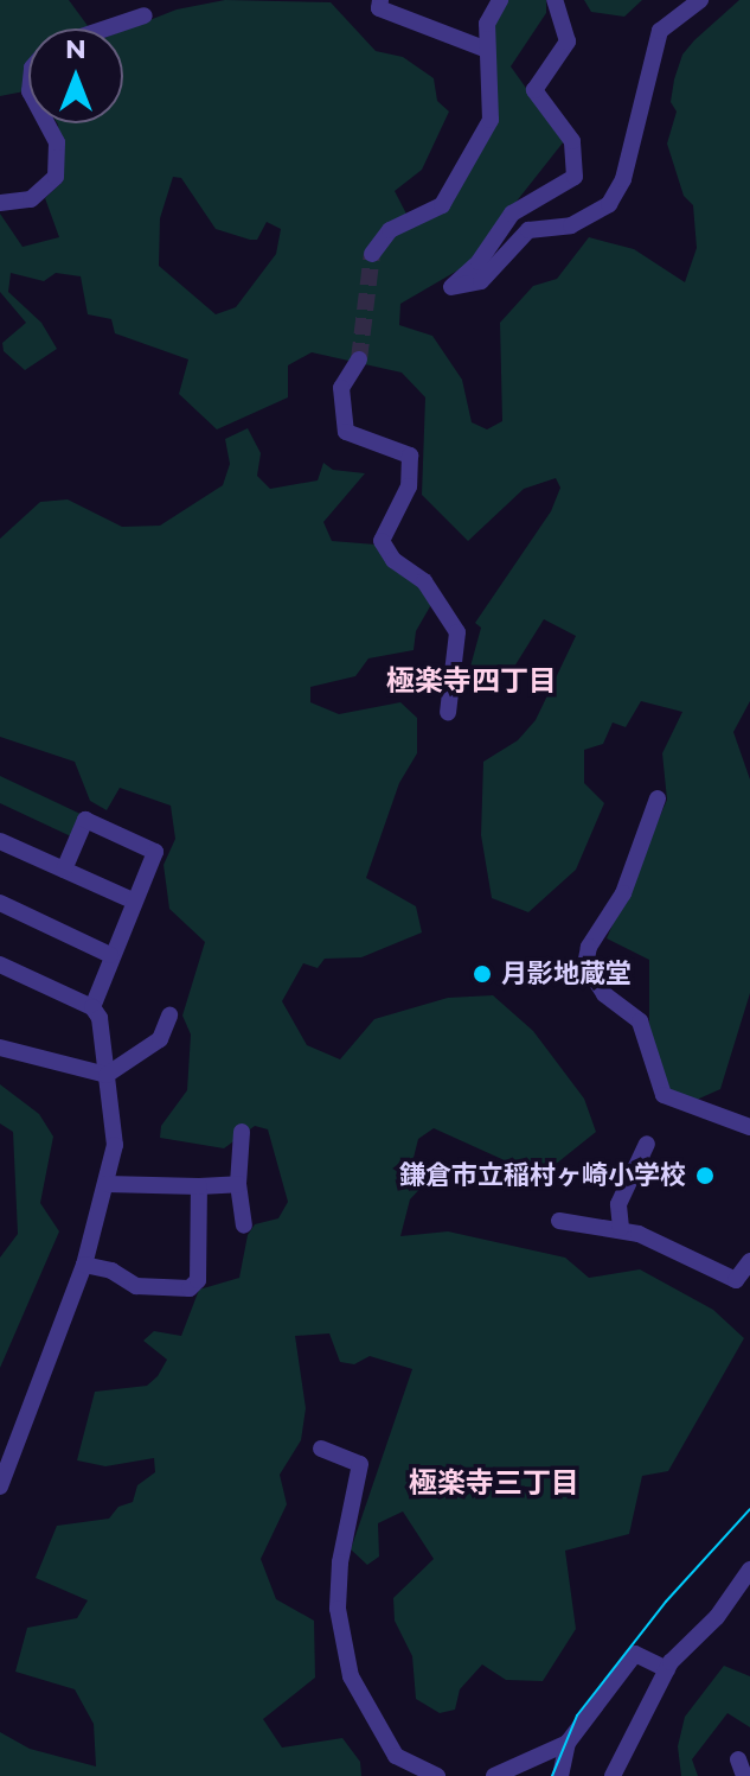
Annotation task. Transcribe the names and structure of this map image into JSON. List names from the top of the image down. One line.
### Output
{"districts":["極楽寺四丁目","極楽寺三丁目"],"places":["月影地蔵堂","鎌倉市立稲村ヶ崎小学校"],"north":"top"}
